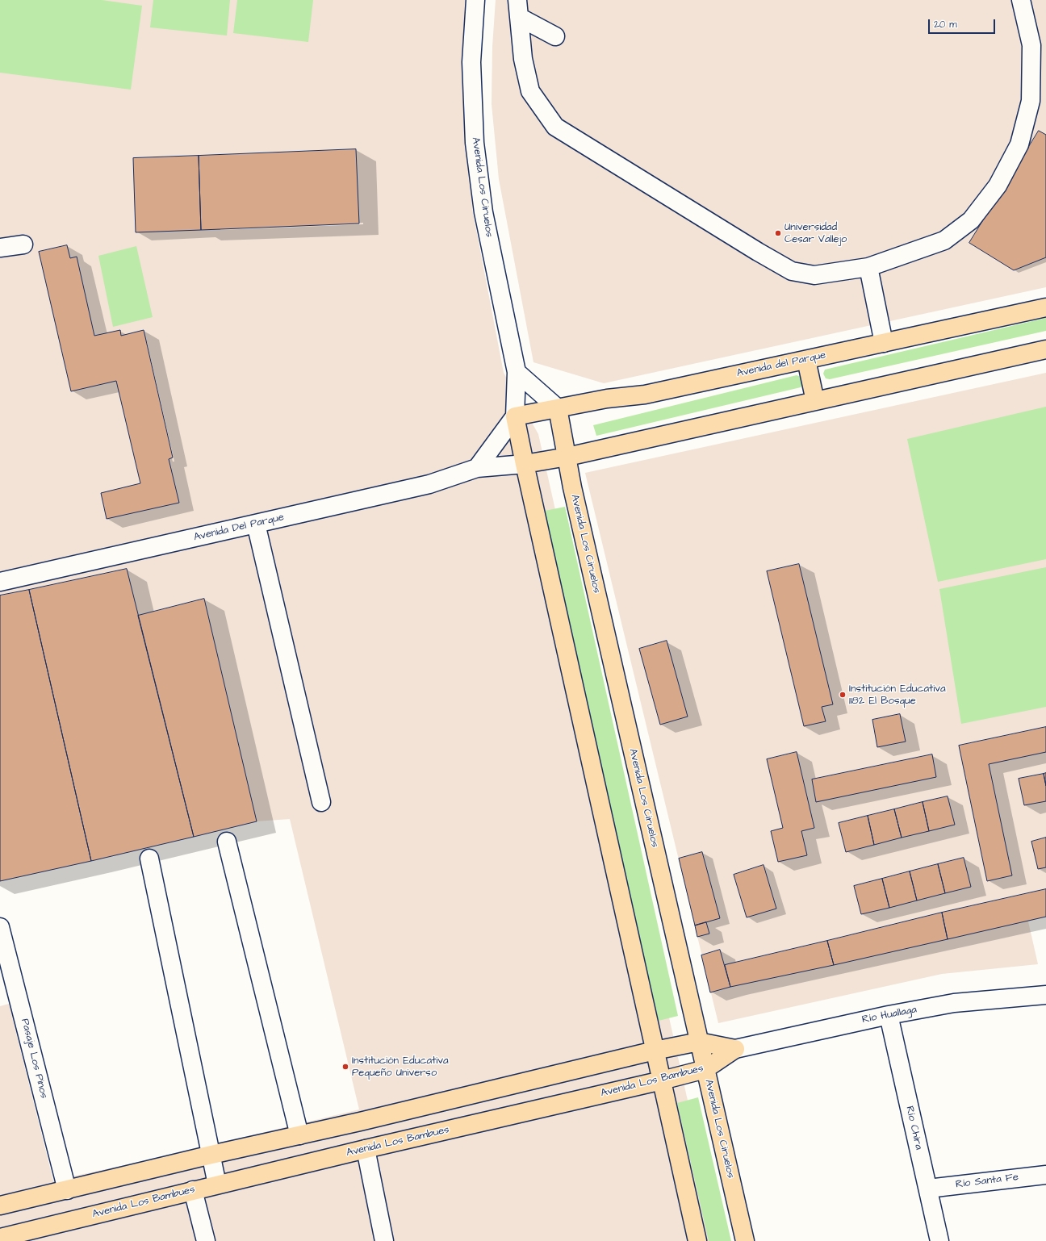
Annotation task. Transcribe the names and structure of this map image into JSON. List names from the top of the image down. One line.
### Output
{"streets":{"main road":["Avenida Los Ciruelos","Avenida del Parque","Avenida Del Parque","Avenida Los Bambues"],"street":["Río Huallaga","Pasaje Los Pinos","Río Chira","Río Santa Fe"]},"crossings":[["Avenida Los Ciruelos","Avenida del Parque"],["Avenida Los Ciruelos","Avenida Del Parque"],["Avenida Los Ciruelos","Avenida Los Bambues"],["Río Huallaga","Avenida Los Bambues"],["Río Huallaga","Río Chira"],["Río Chira","Río Santa Fe"]],"places":["Universidad Cesar Vallejo","Institución Educativa 1182 El Bosque","Institución Educativa Pequeño Universo"],"scale_bar":"20 m"}
